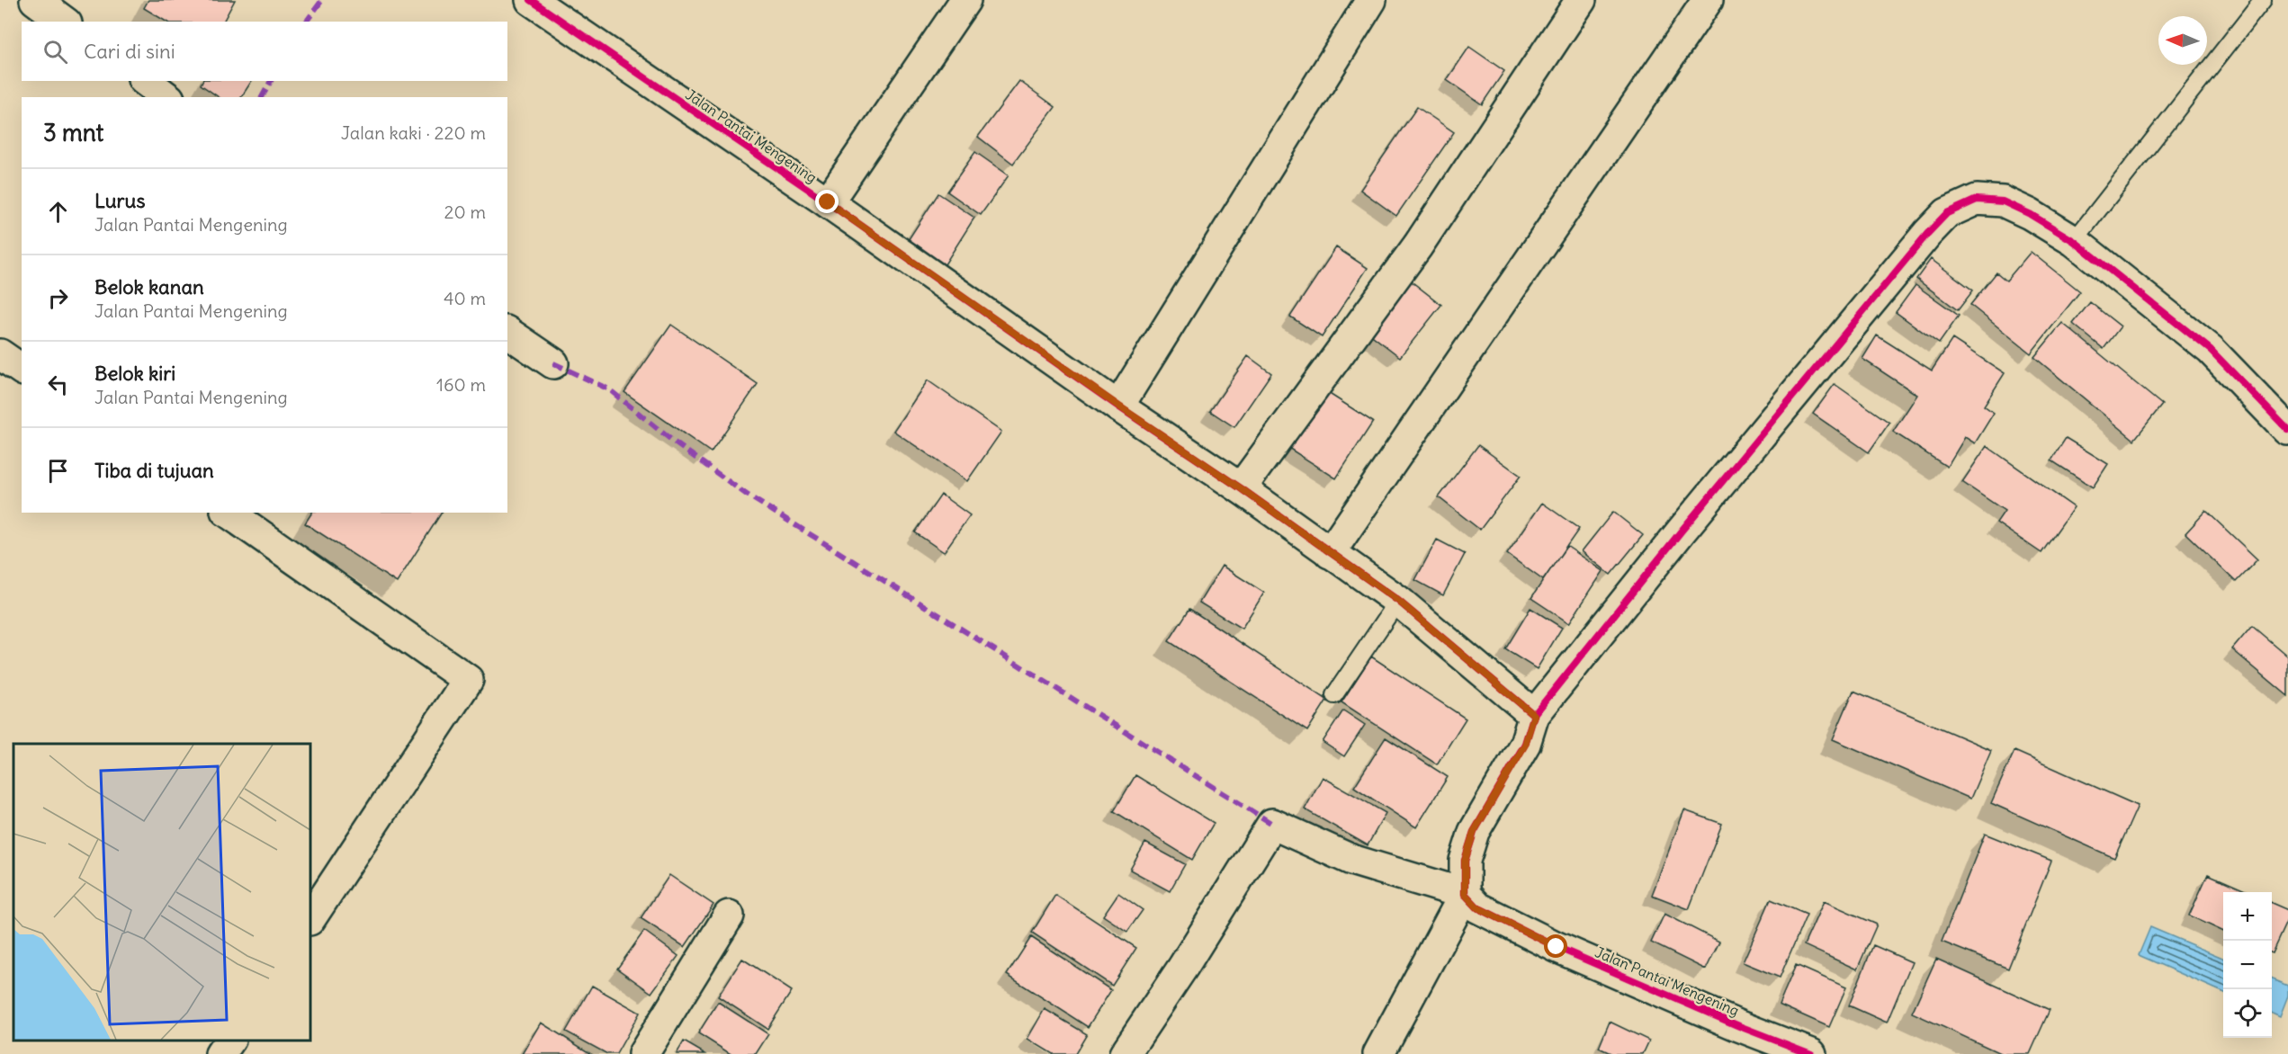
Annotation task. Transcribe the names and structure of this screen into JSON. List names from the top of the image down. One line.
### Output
{"streets":{"street":["Jalan Pantai Mengening"]},"north":"left","page":{"search":"Cari di sini","heading":["3 mnt","Jalan kaki · 220 m"],"list":[["Lurus","Jalan Pantai Mengening","20 m"],["Belok kanan","Jalan Pantai Mengening","40 m"],["Belok kiri","Jalan Pantai Mengening","160 m"],"Tiba di tujuan"],"map_buttons":["+","−"]}}
